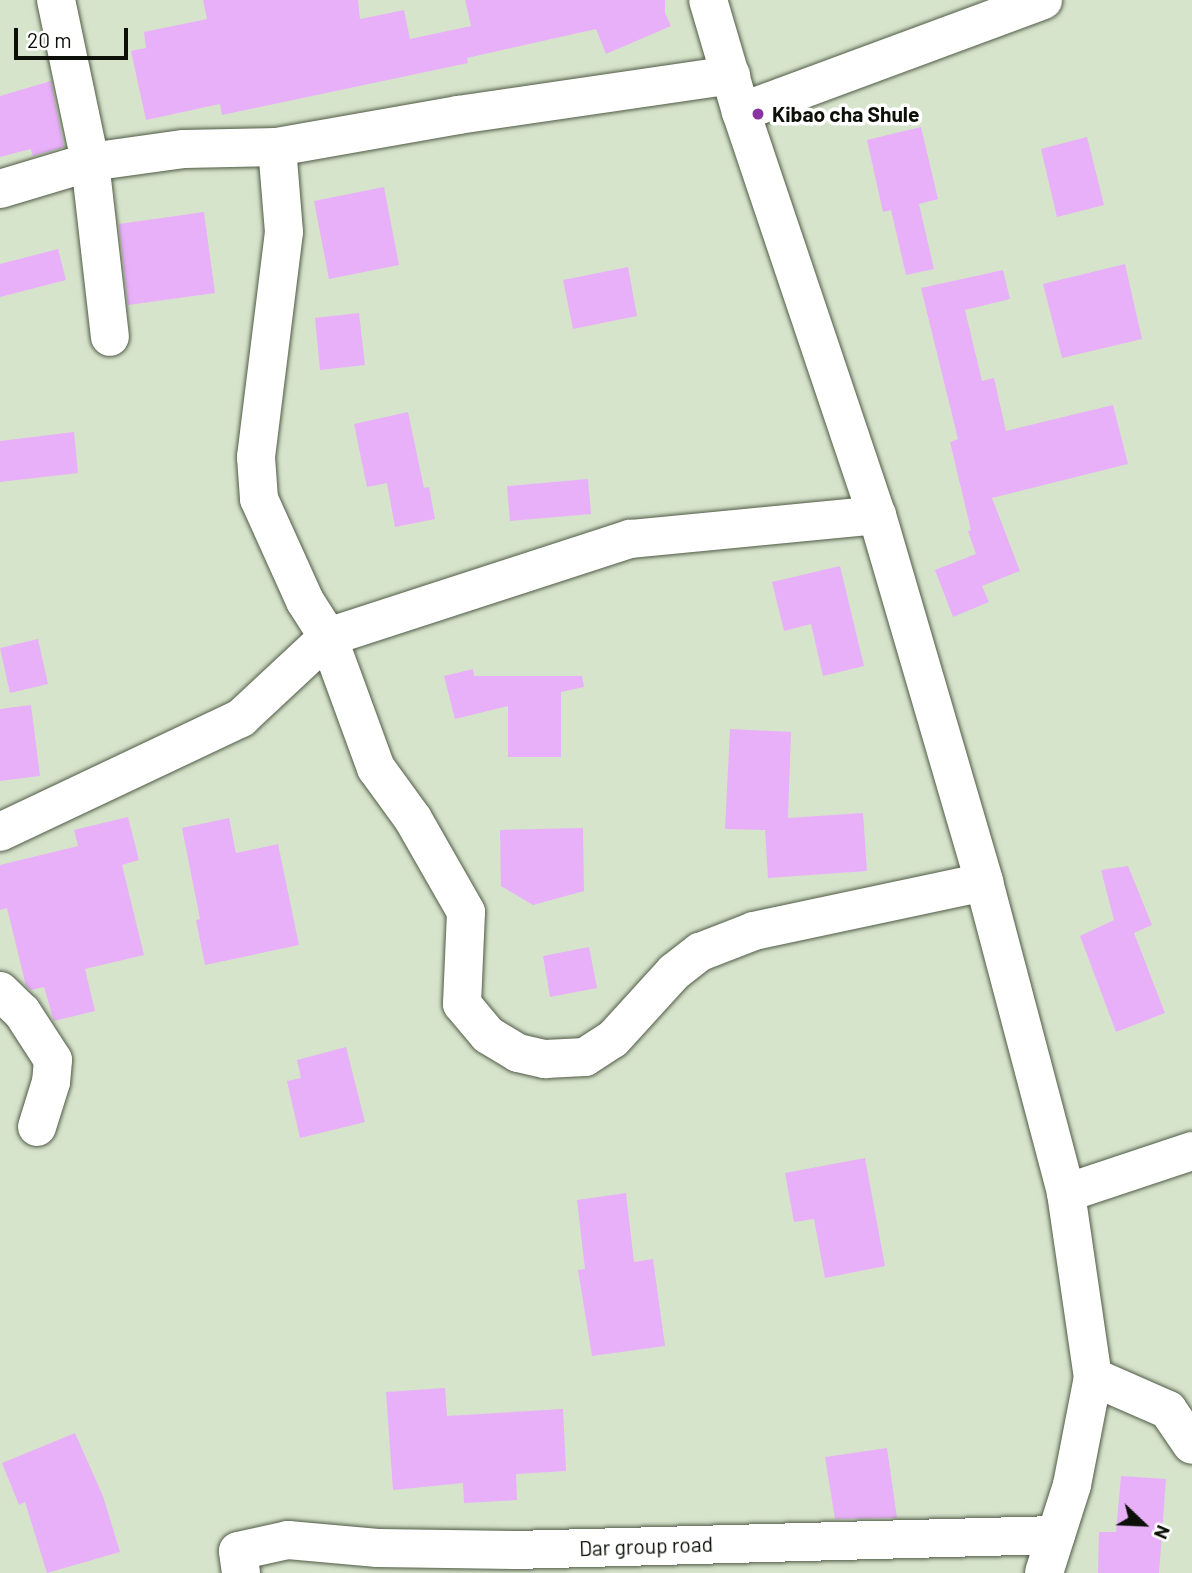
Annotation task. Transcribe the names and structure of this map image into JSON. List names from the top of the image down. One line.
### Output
{"streets":{"street":["Dar group road"]},"places":["Kibao cha Shule"],"scale_bar":"20 m","north":"bottom right"}
